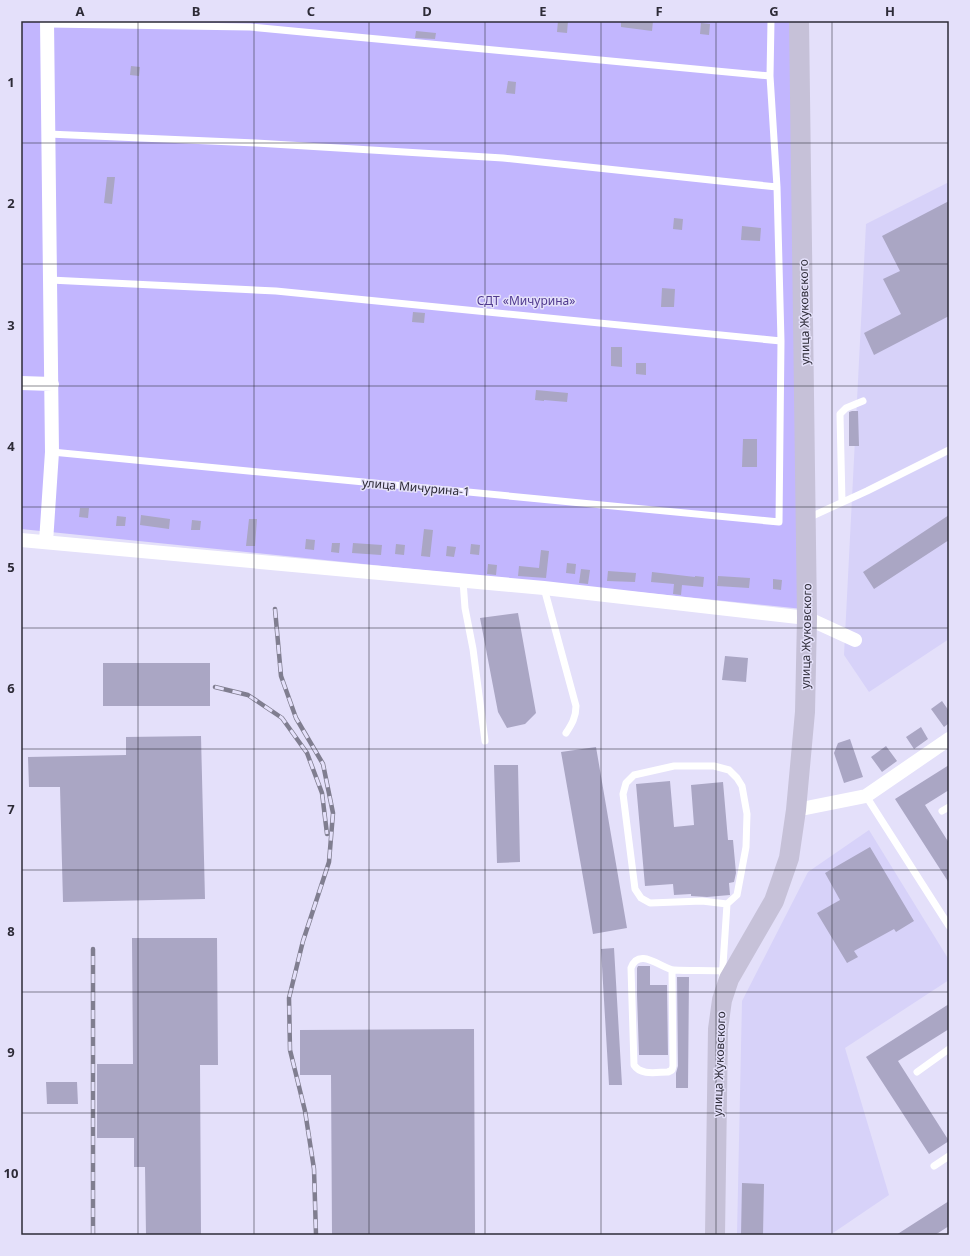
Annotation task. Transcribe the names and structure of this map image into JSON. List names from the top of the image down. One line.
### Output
{"streets":{"main road":["улица Жуковского"],"lane":["улица Мичурина-1"]},"parks":["СДТ «Мичурина»"],"grid":{"columns":["A","B","C","D","E","F","G","H"],"rows":["1","2","3","4","5","6","7","8","9","10"]}}
